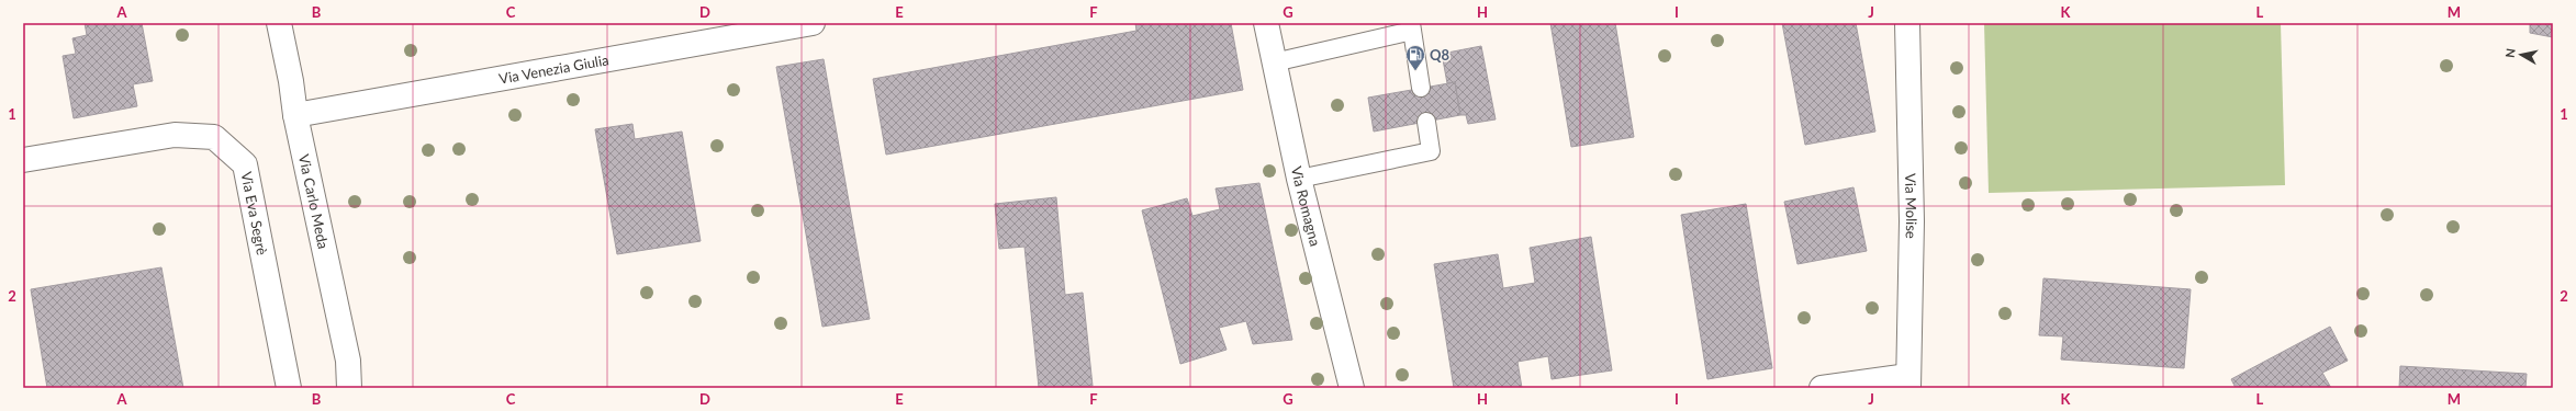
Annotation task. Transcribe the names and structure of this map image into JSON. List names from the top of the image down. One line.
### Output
{"streets":{"street":["Via Venezia Giulia","Via Carlo Meda","Via Molise","Via Romagna","Via Eva Segrè"]},"crossings":[["Via Venezia Giulia","Via Carlo Meda"]],"places":{"fuel station":["Q8"]},"north":"left","grid":{"columns":["A","B","C","D","E","F","G","H","I","J","K","L","M"],"rows":["1","2"]}}
